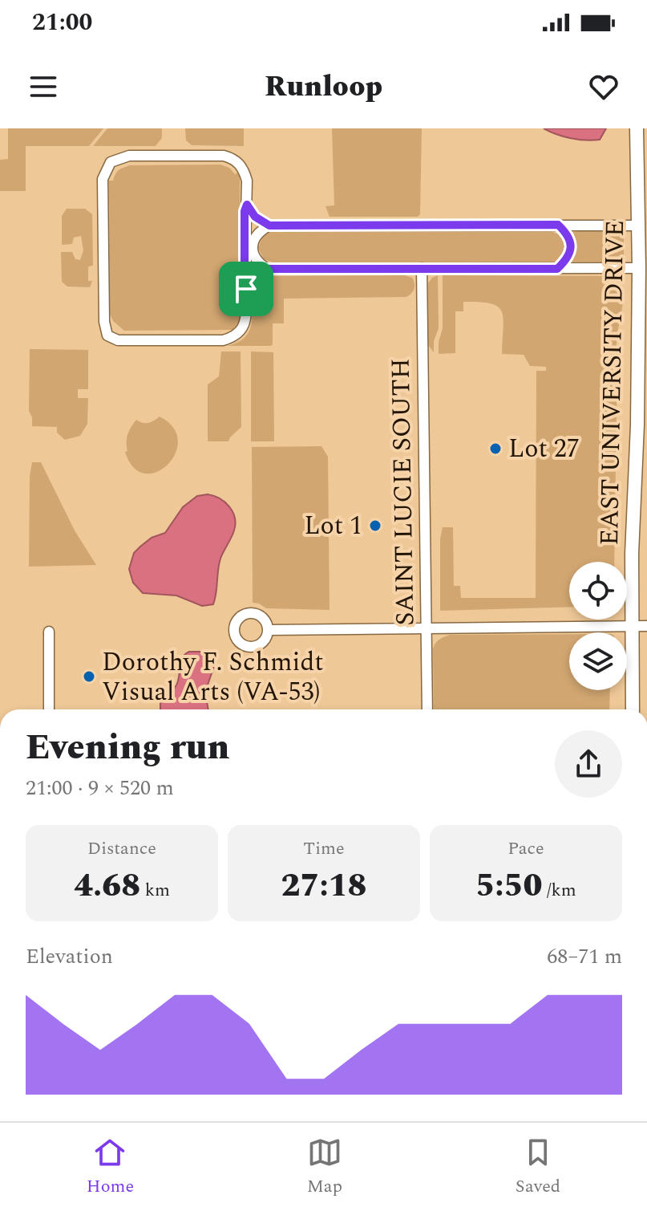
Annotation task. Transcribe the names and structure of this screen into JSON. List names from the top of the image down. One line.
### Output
{"streets":{"street":["EAST UNIVERSITY DRIVE","SAINT LUCIE SOUTH"]},"places":["Lot 27","Lot 1","Dorothy F. Schmidt Visual Arts (VA-53)"],"page":{"status":"21:00","header":"Runloop","heading":["Evening run","21:00 · 9 × 520 m"],"stats":[["Distance","4.68 km"],["Time","27:18"],["Pace","5:50 /km"]],"chart":["Elevation","68–71 m"],"tabs":["Home","Map","Saved"]}}
